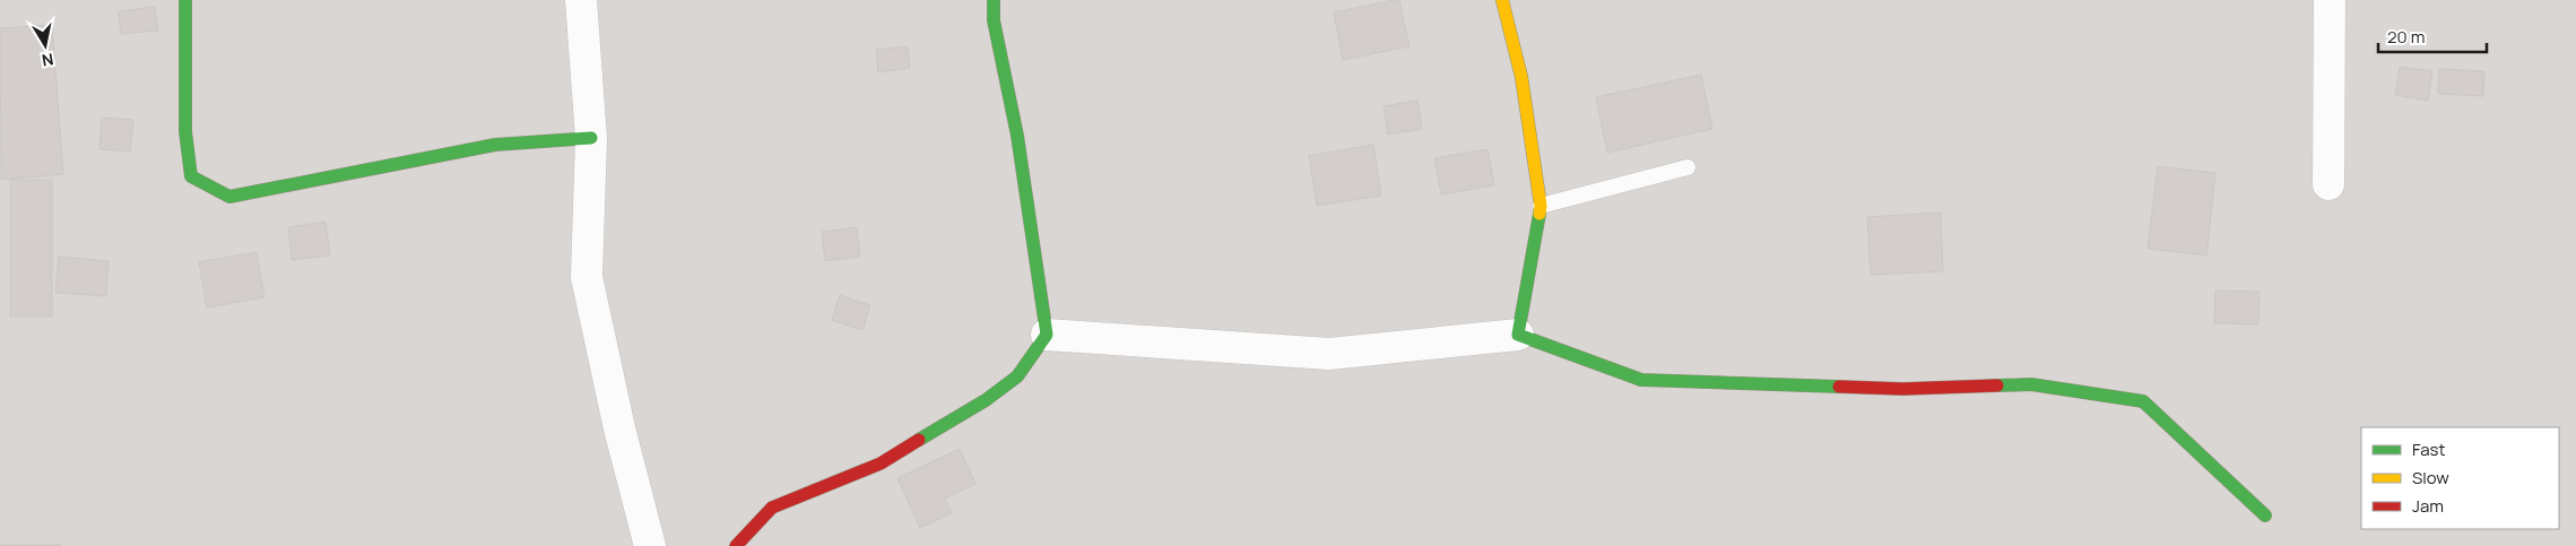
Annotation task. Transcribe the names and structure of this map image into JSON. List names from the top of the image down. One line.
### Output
{"legend":["Fast","Slow","Jam"],"scale_bar":"20 m","north":"bottom"}
